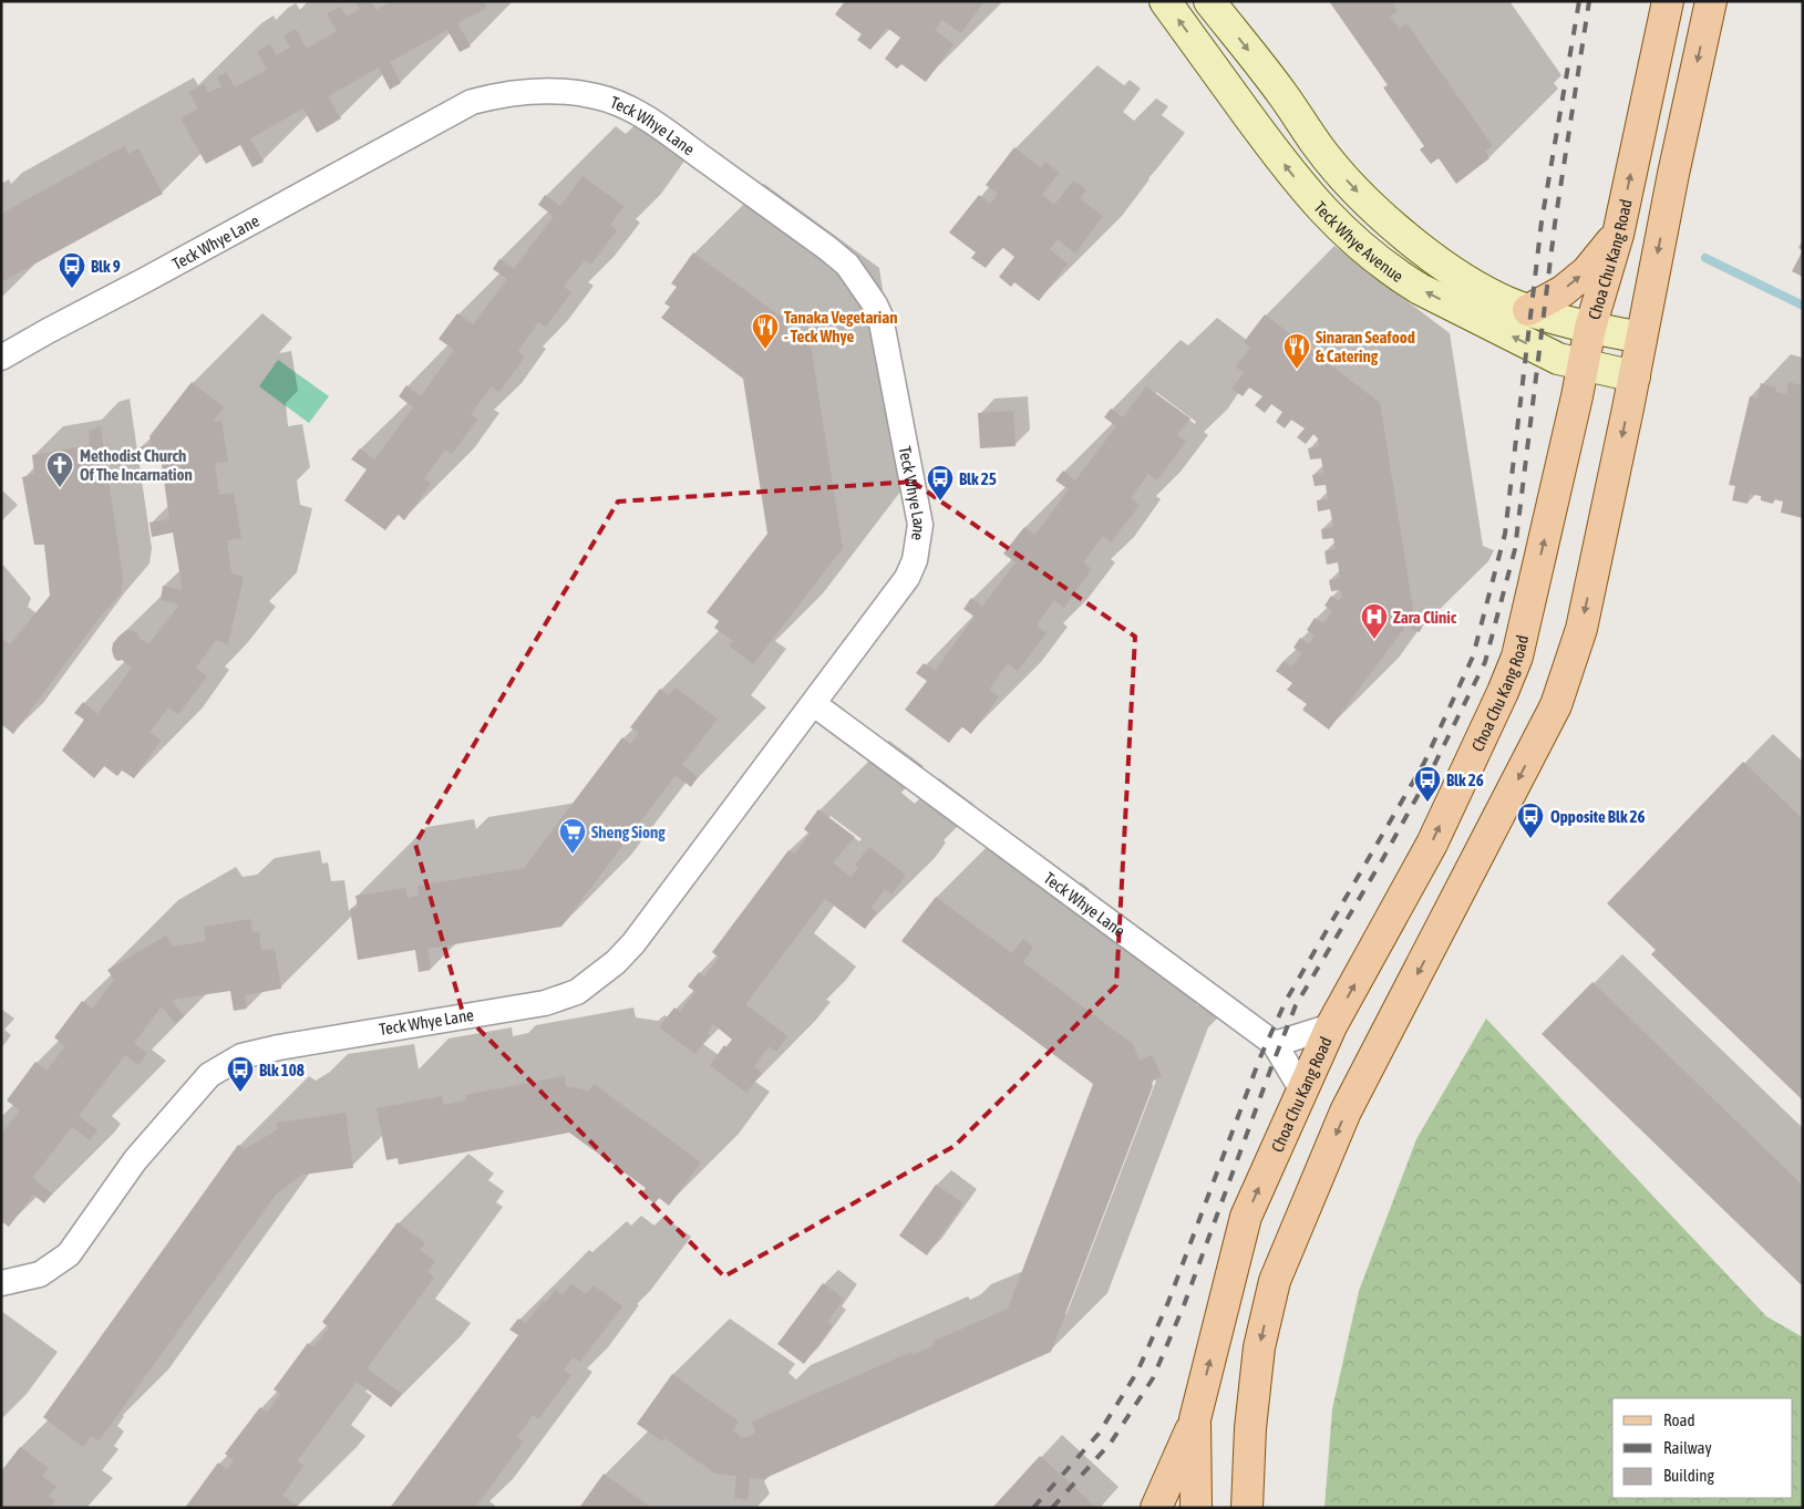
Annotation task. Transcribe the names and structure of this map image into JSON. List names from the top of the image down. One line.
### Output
{"streets":{"main road":["Teck Whye Avenue","Choa Chu Kang Road"],"street":["Teck Whye Lane"]},"crossings":[["Teck Whye Lane","Choa Chu Kang Road"],["Teck Whye Avenue","Choa Chu Kang Road"]],"places":{"bus stop":["Blk 9","Blk 25","Blk 26","Opposite Blk 26","Blk 108"],"restaurant":["Tanaka Vegetarian - Teck Whye","Sinaran Seafood & Catering"],"church":["Methodist Church Of The Incarnation"],"hospital":["Zara Clinic"],"supermarket":["Sheng Siong"]},"legend":["Road","Railway","Building"]}
